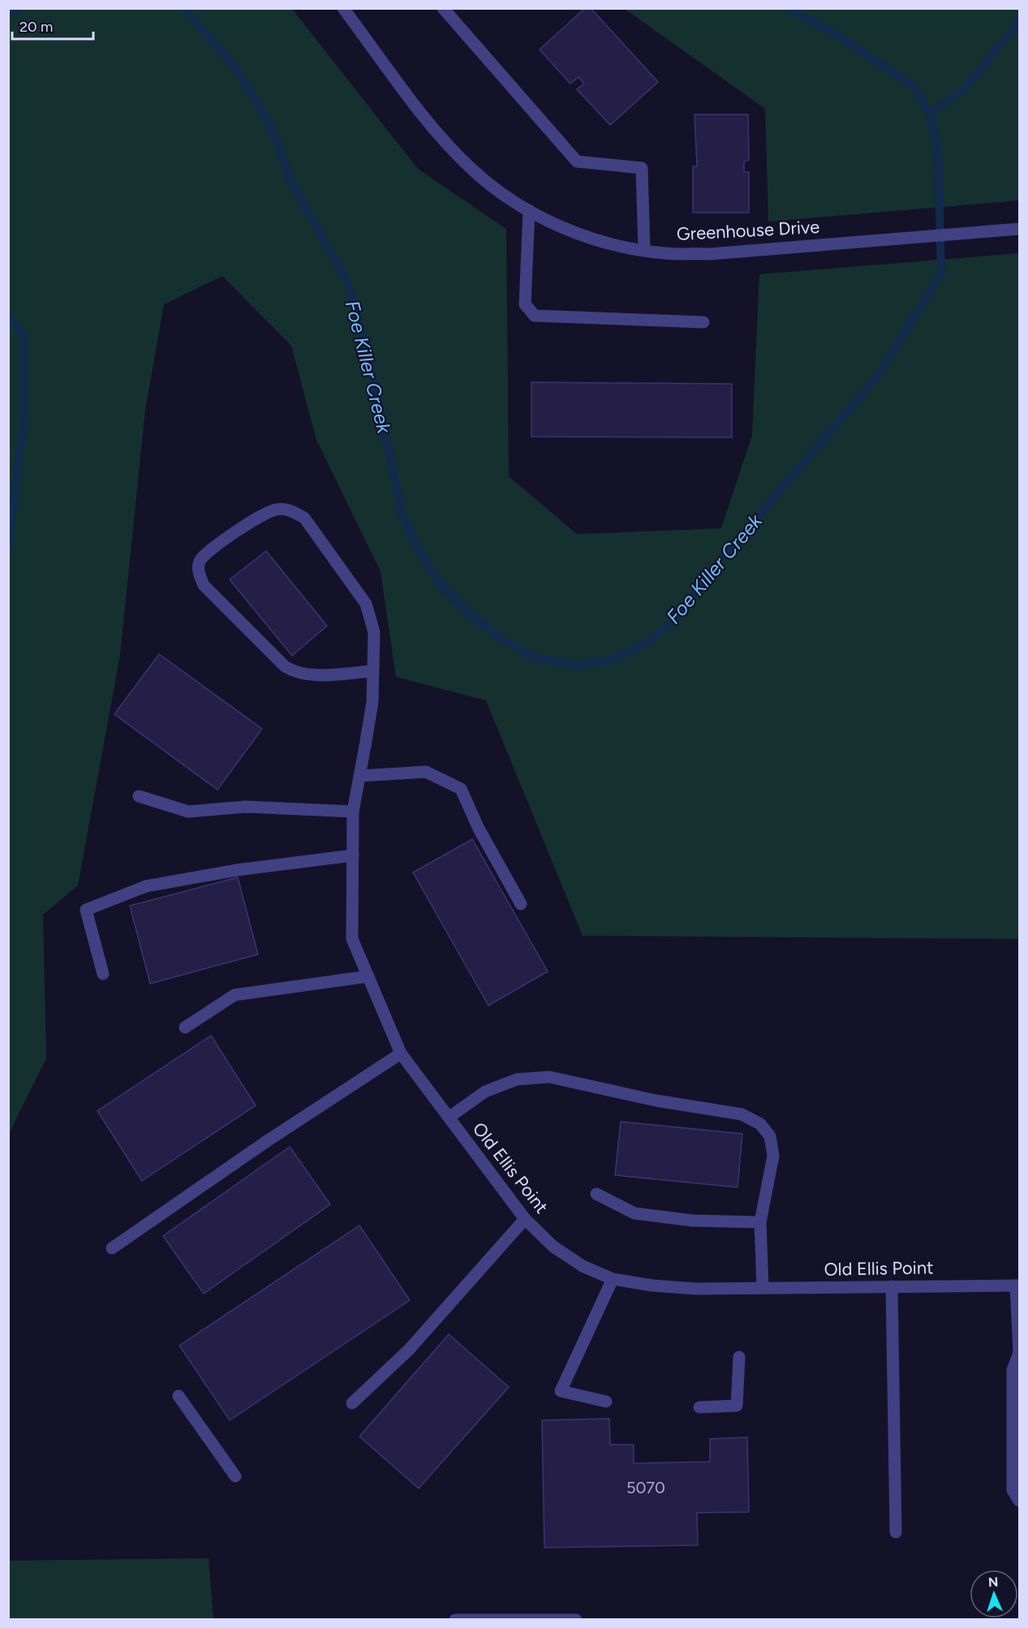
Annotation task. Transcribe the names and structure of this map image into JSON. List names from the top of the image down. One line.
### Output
{"streets":{"street":["Greenhouse Drive","Old Ellis Point"]},"water":["Foe Killer Creek"],"house_numbers":["5070"],"scale_bar":"20 m","north":"top"}
